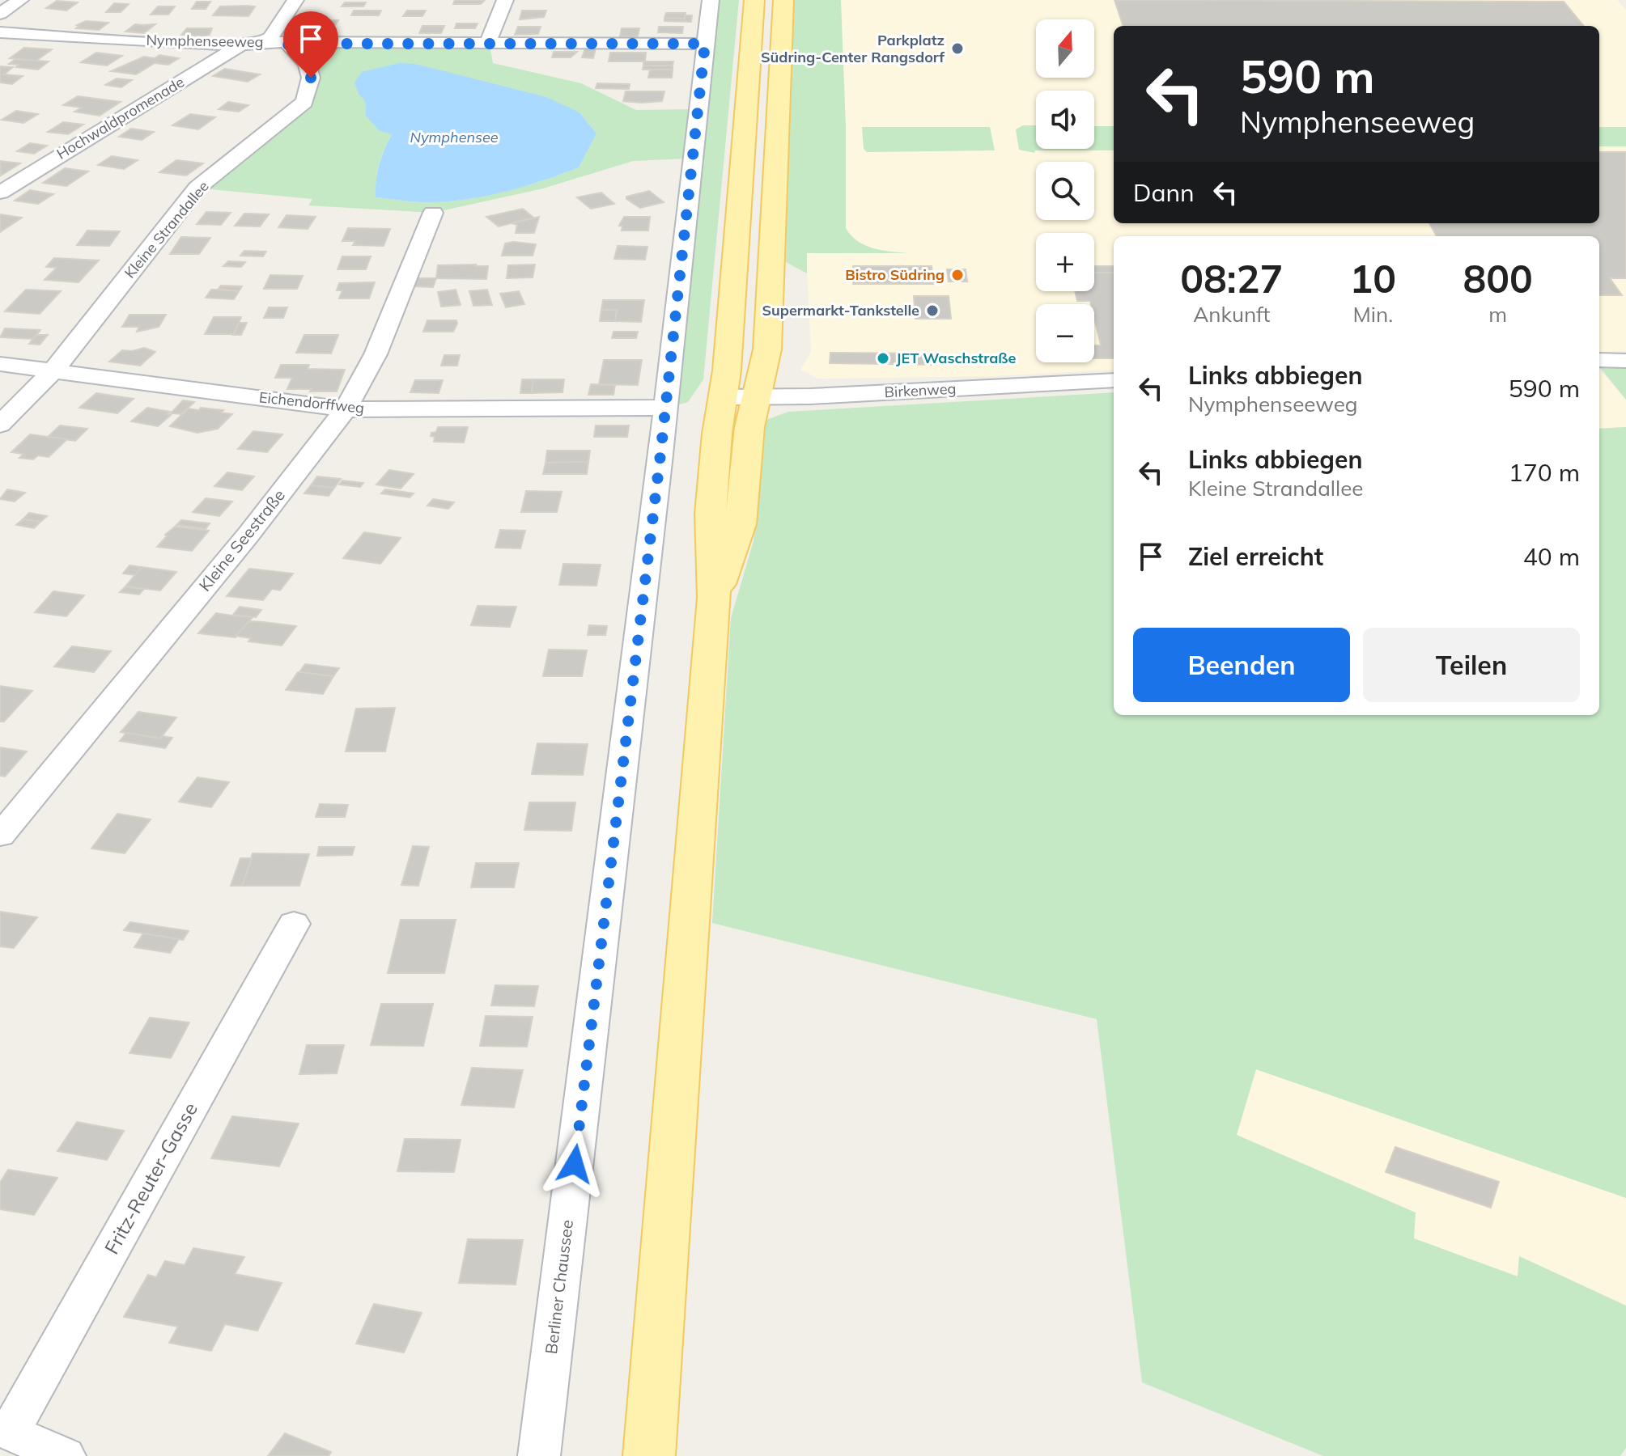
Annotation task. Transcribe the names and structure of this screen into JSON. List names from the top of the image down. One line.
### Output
{"streets":{"street":["Nymphenseeweg","Hochwaldpromenade","Kleine Strandallee","Birkenweg","Eichendorffweg","Kleine Seestraße","Fritz-Reuter-Gasse","Berliner Chaussee"]},"crossings":[["Nymphenseeweg","Hochwaldpromenade"],["Nymphenseeweg","Kleine Strandallee"],["Nymphenseeweg","Berliner Chaussee"],["Kleine Strandallee","Eichendorffweg"],["Eichendorffweg","Kleine Seestraße"],["Eichendorffweg","Berliner Chaussee"]],"water":["Nymphensee"],"places":["Parkplatz Südring-Center Rangsdorf","Bistro Südring","Supermarkt-Tankstelle","JET Waschstraße"],"north":"top","page":{"map_buttons":["+","−"],"turn":["590 m","Nymphenseeweg"],"then":"Dann","eta":["08:27","Ankunft","10","Min.","800","m"],"list":[{"name":"Links abbiegen","note":"Nymphenseeweg","value":"590 m"},{"name":"Links abbiegen","note":"Kleine Strandallee","value":"170 m"},{"name":"Ziel erreicht","value":"40 m"}],"buttons":["Beenden","Teilen"]}}
